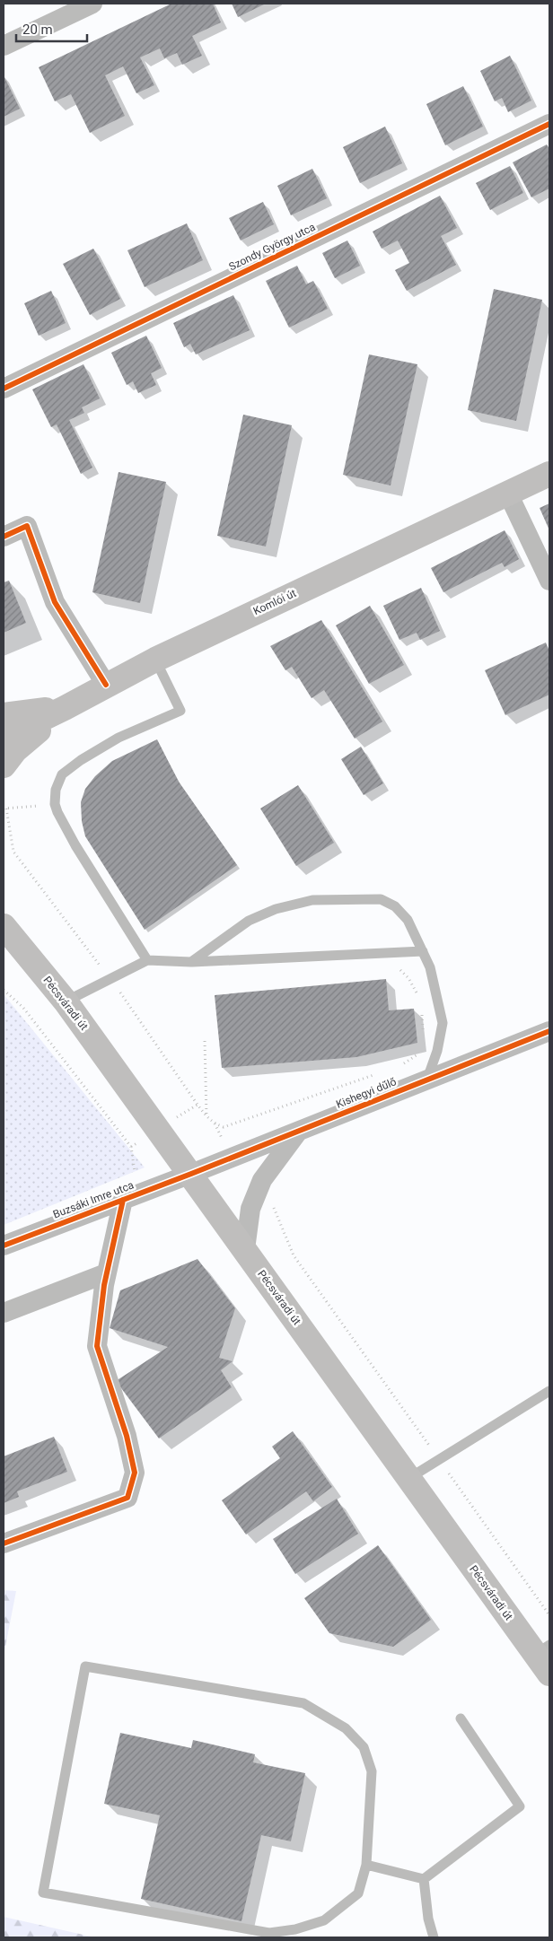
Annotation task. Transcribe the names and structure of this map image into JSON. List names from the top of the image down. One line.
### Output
{"streets":{"main road":["Komlói út","Pécsváradi út"],"street":["Szondy György utca","Kishegyi dűlő","Buzsáki Imre utca"]},"crossings":[["Pécsváradi út","Kishegyi dűlő"],["Pécsváradi út","Buzsáki Imre utca"],["Kishegyi dűlő","Buzsáki Imre utca"]],"scale_bar":"20 m"}
